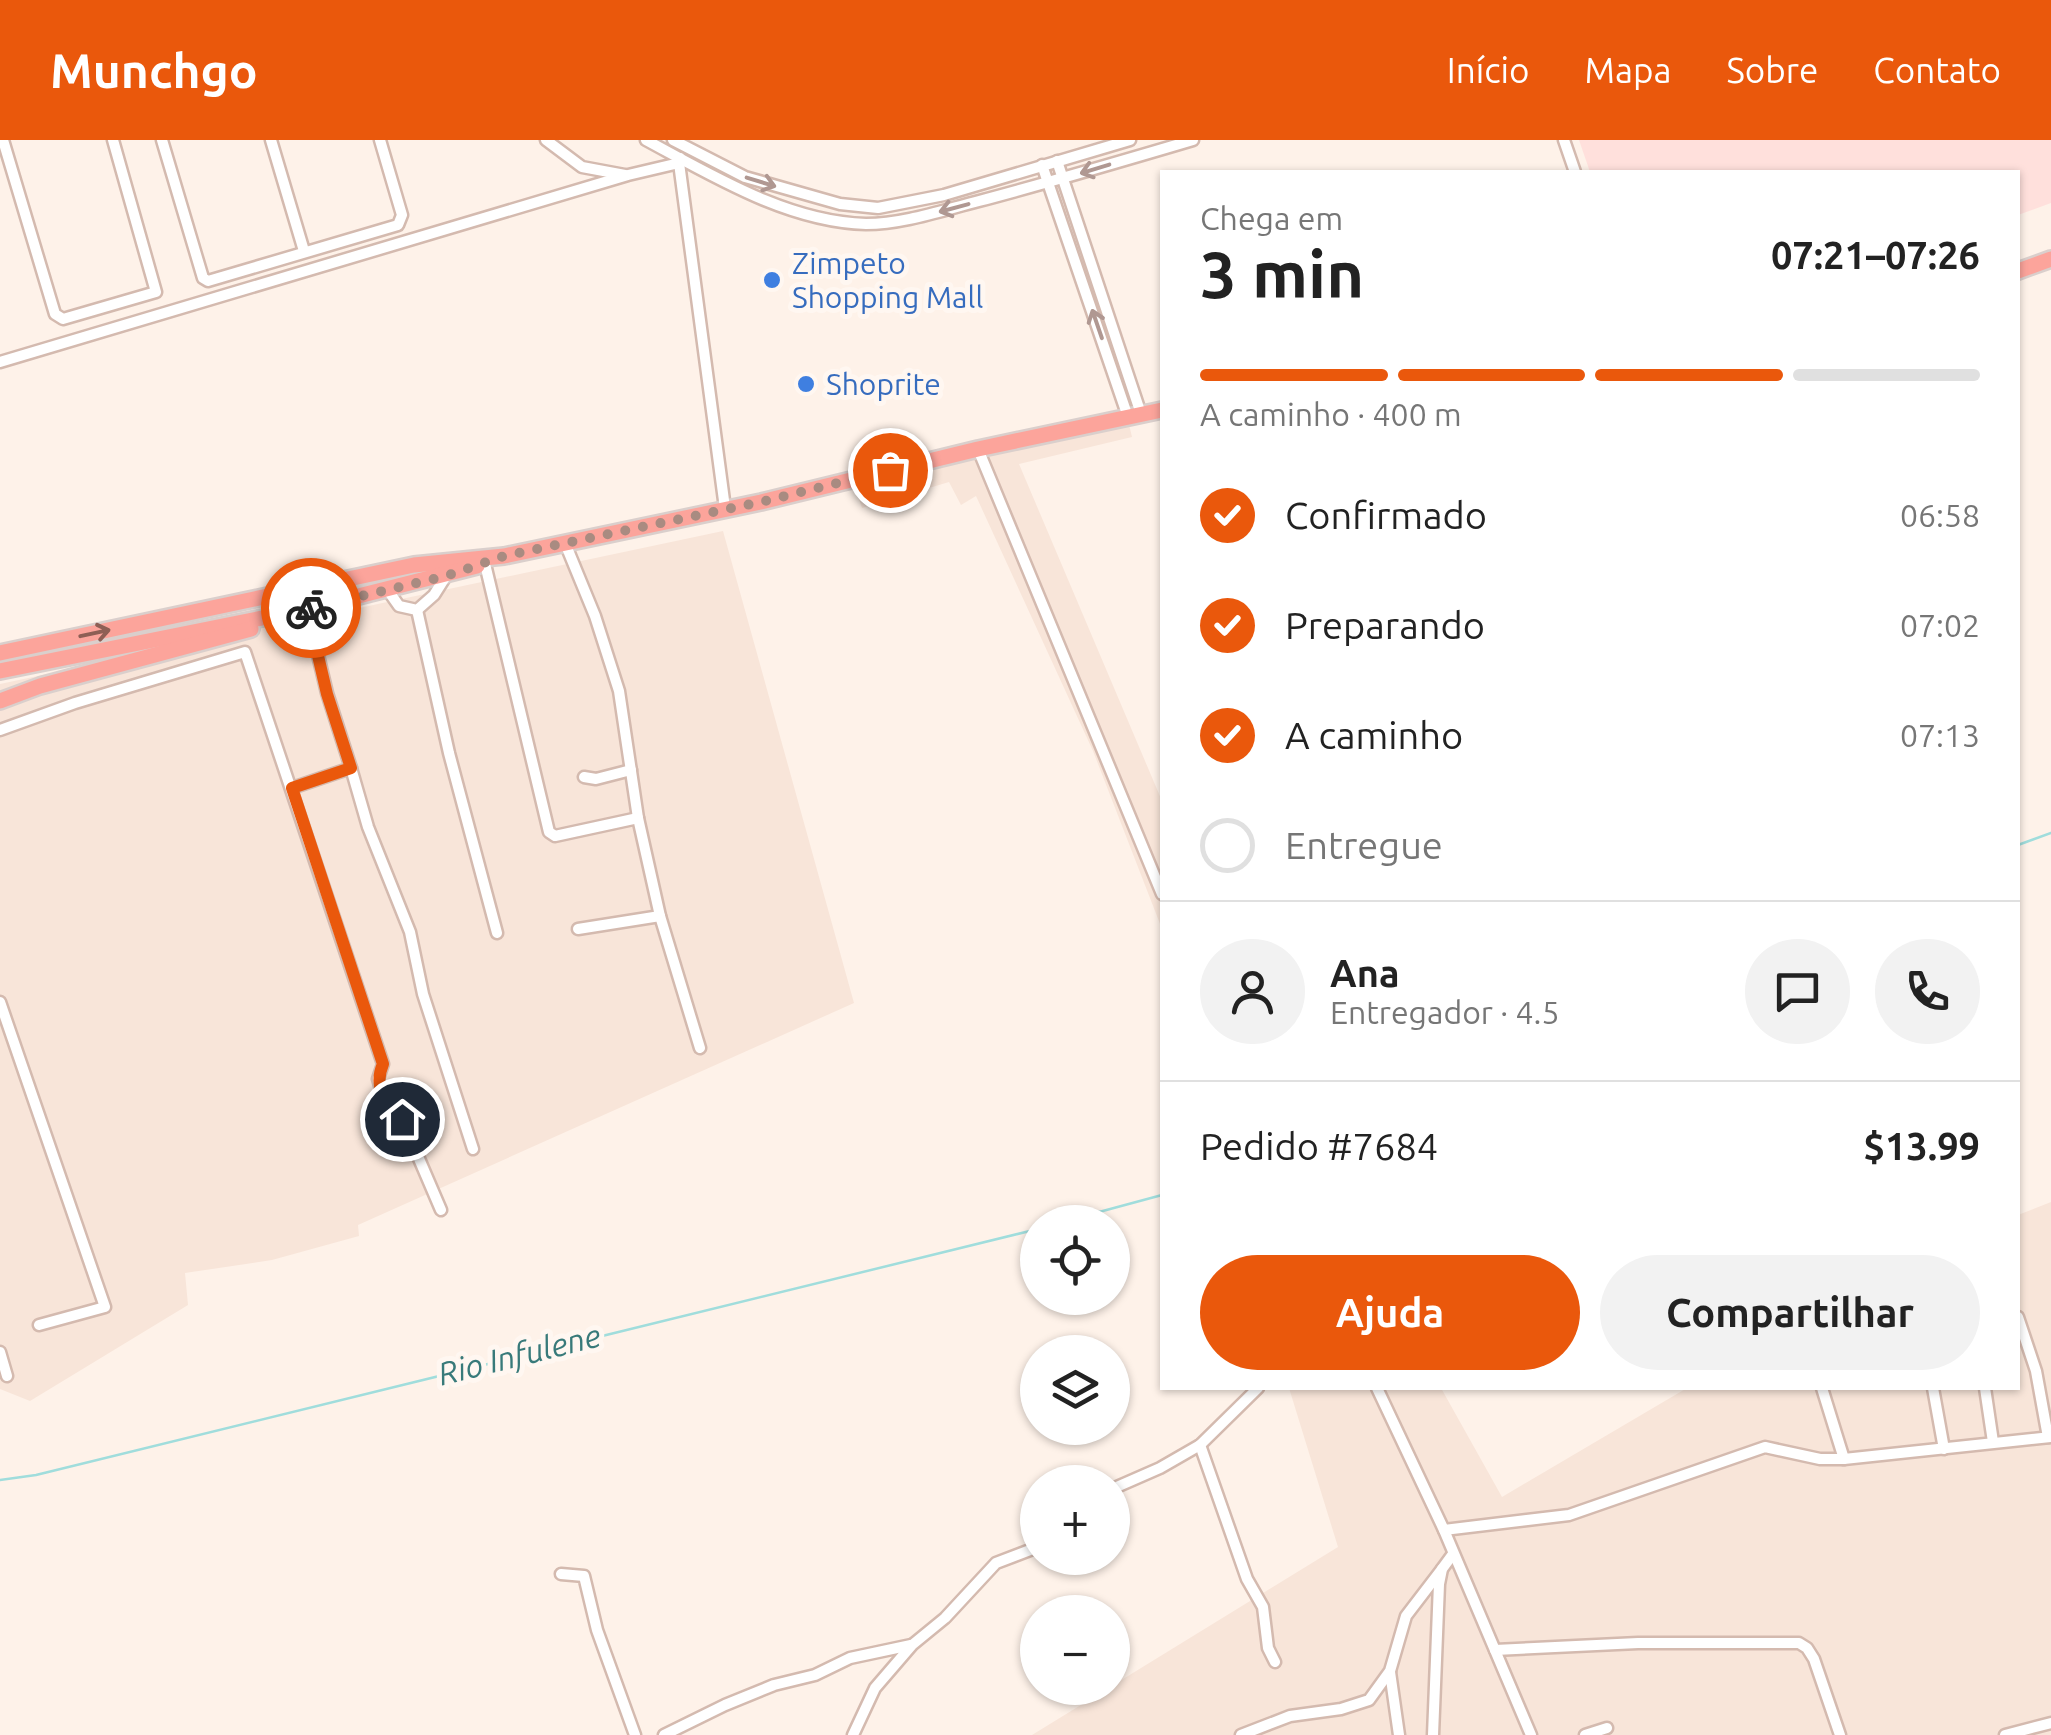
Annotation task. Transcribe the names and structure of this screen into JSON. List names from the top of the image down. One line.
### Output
{"water":["Rio Infulene"],"places":["Zimpeto Shopping Mall","Shoprite"],"page":{"header":"Munchgo","nav":["Início","Mapa","Sobre","Contato"],"heading":["3 min","Chega em","07:21–07:26"],"panel":["Ana","Entregador · 4.5","Pedido #7684","$13.99"],"bar":"A caminho · 400 m","list":[["Confirmado","06:58"],["Preparando","07:02"],["A caminho","07:13"],"Entregue"],"map_buttons":["+","−"],"buttons":["Ajuda","Compartilhar"]}}
